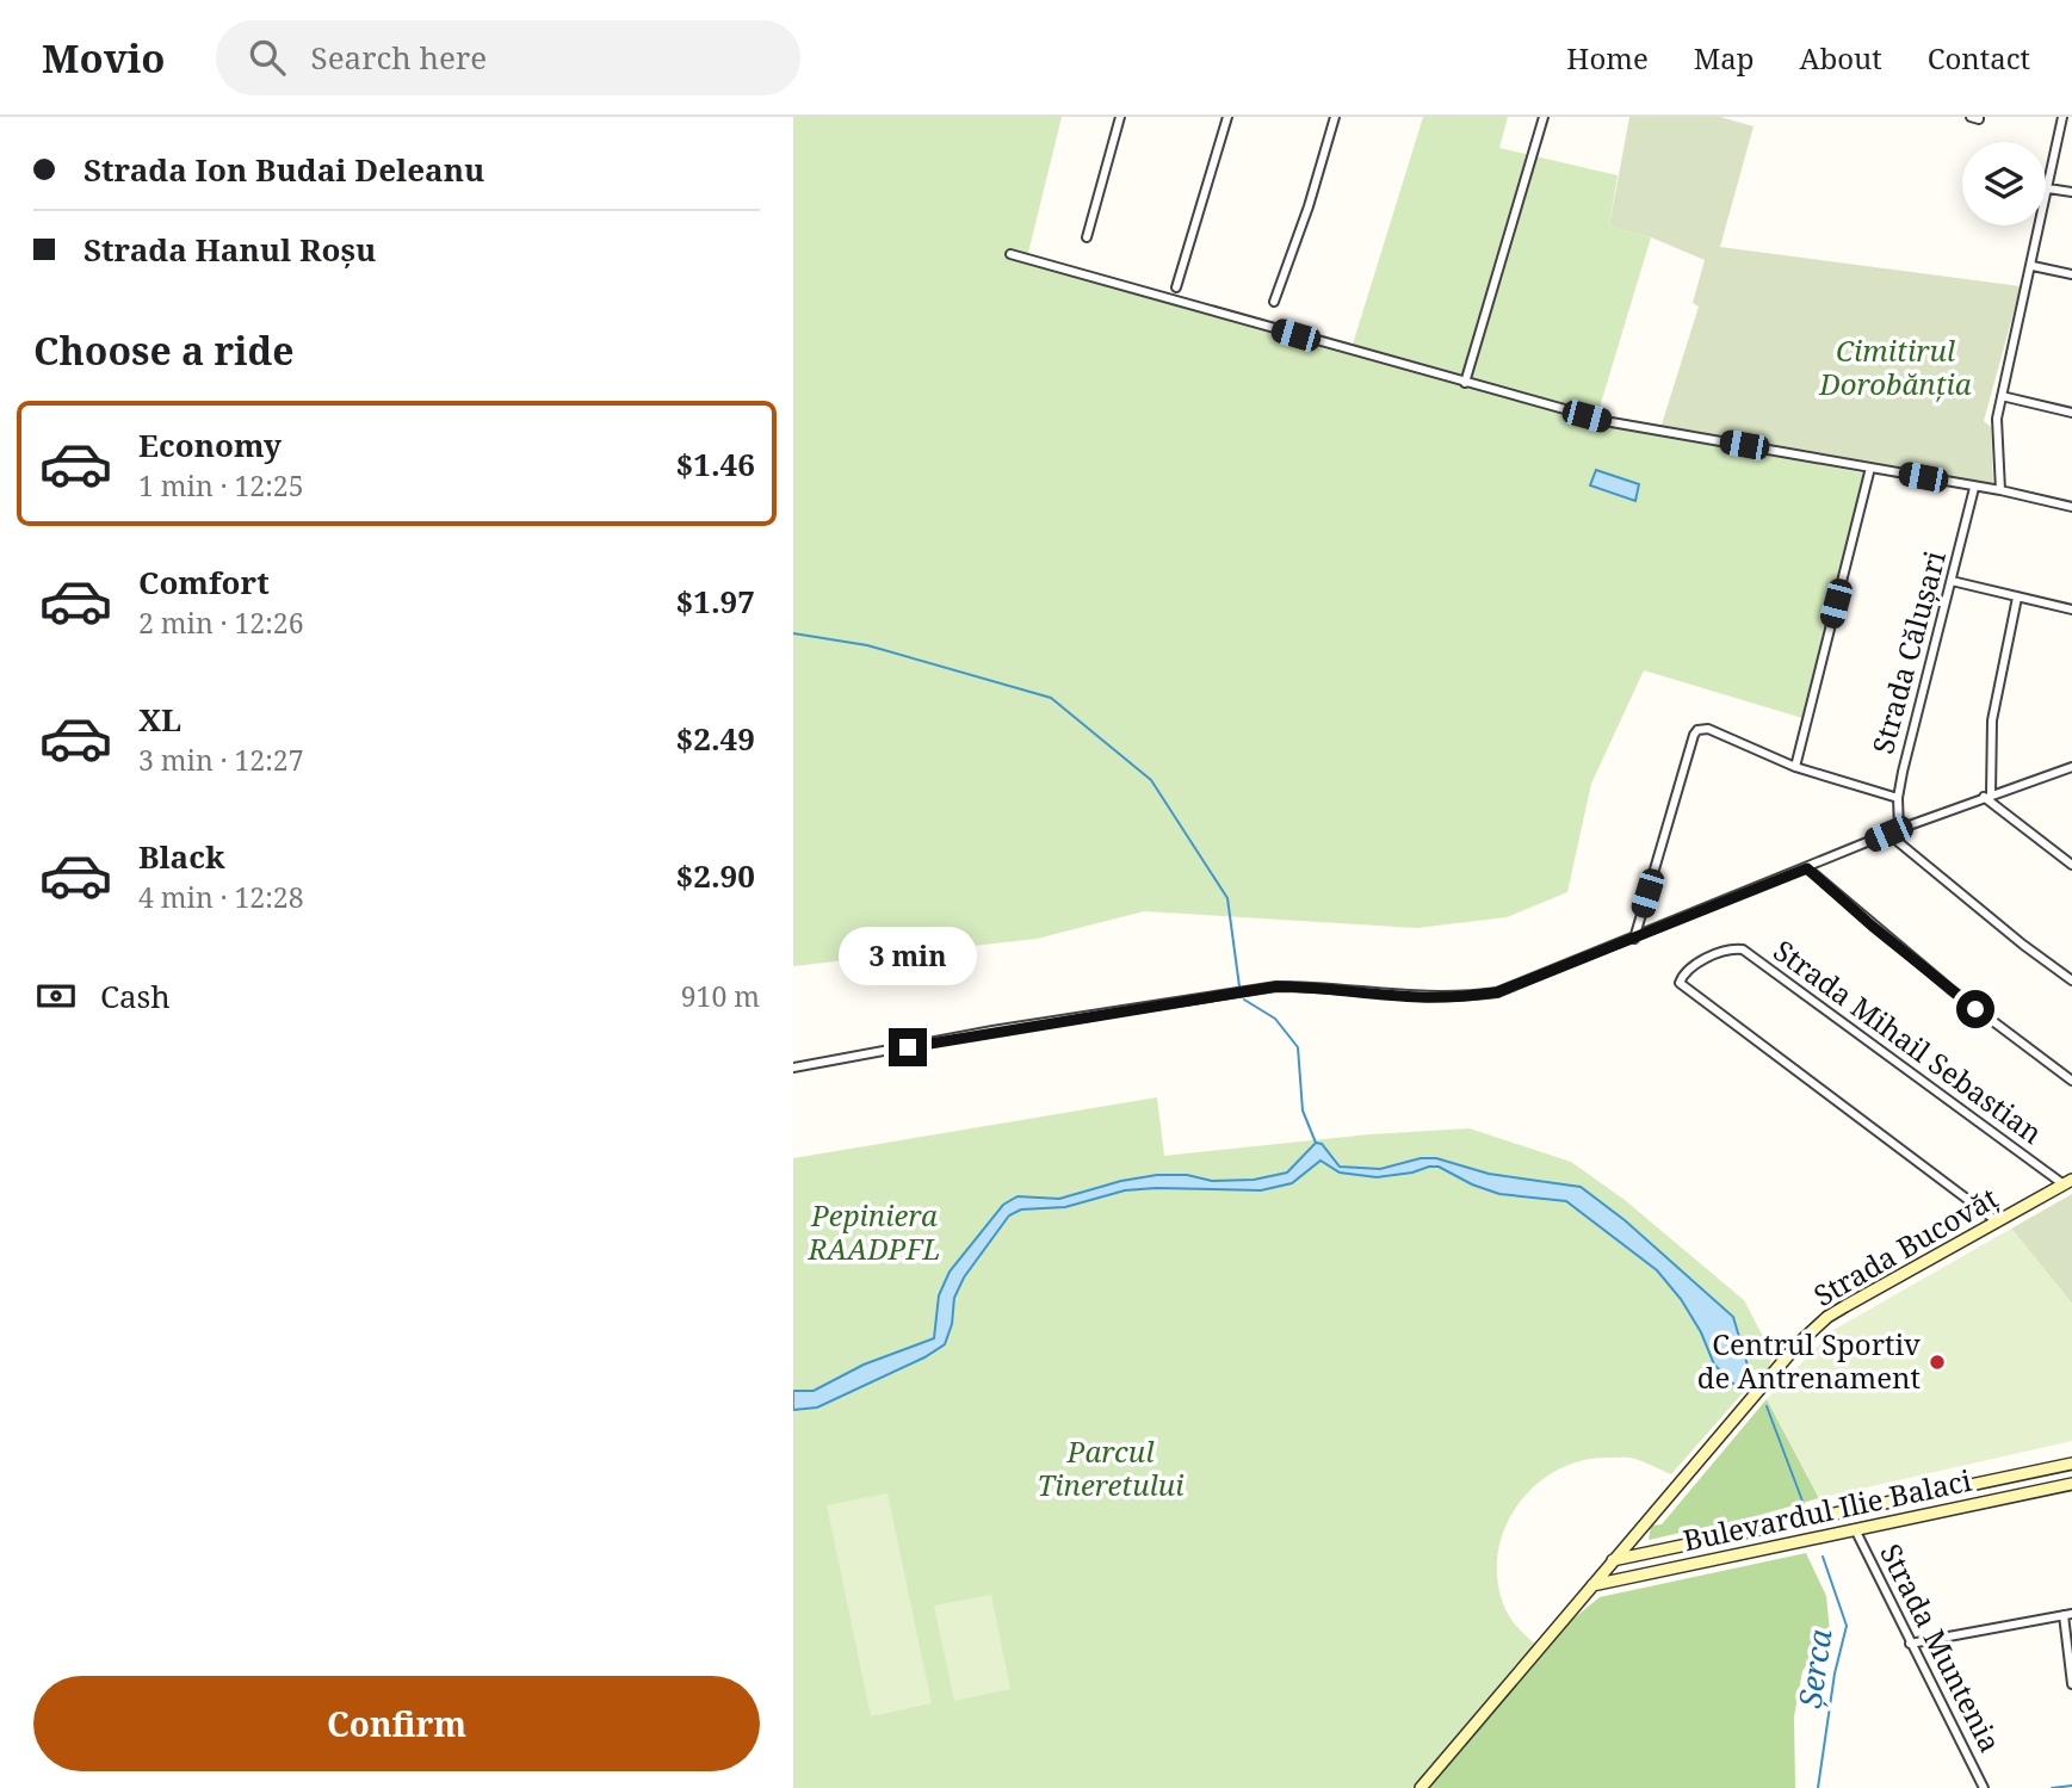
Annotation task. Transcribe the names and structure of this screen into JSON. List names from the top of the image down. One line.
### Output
{"streets":{"main road":["Strada Bucovăț","Bulevardul Ilie Balaci"],"street":["Strada Călușari","Strada Mihail Sebastian","Strada Muntenia"]},"crossings":[["Strada Mihail Sebastian","Strada Bucovăț"],["Strada Bucovăț","Bulevardul Ilie Balaci"],["Bulevardul Ilie Balaci","Strada Muntenia"]],"water":["Șerca"],"parks":["Cimitirul Dorobănția","Pepiniera RAADPFL","Parcul Tineretului"],"places":["Centrul Sportiv de Antrenament"],"page":{"header":"Movio","search":"Search here","nav":["Home","Map","About","Contact"],"banner":["Strada Ion Budai Deleanu","Strada Hanul Roșu"],"heading":"Choose a ride","list":[{"name":"Economy","note":"1 min · 12:25","value":"$1.46"},{"name":"Comfort","note":"2 min · 12:26","value":"$1.97"},{"name":"XL","note":"3 min · 12:27","value":"$2.49"},{"name":"Black","note":"4 min · 12:28","value":"$2.90"}],"bubble":"3 min","pay":["Cash","910 m"],"buttons":"Confirm"}}
